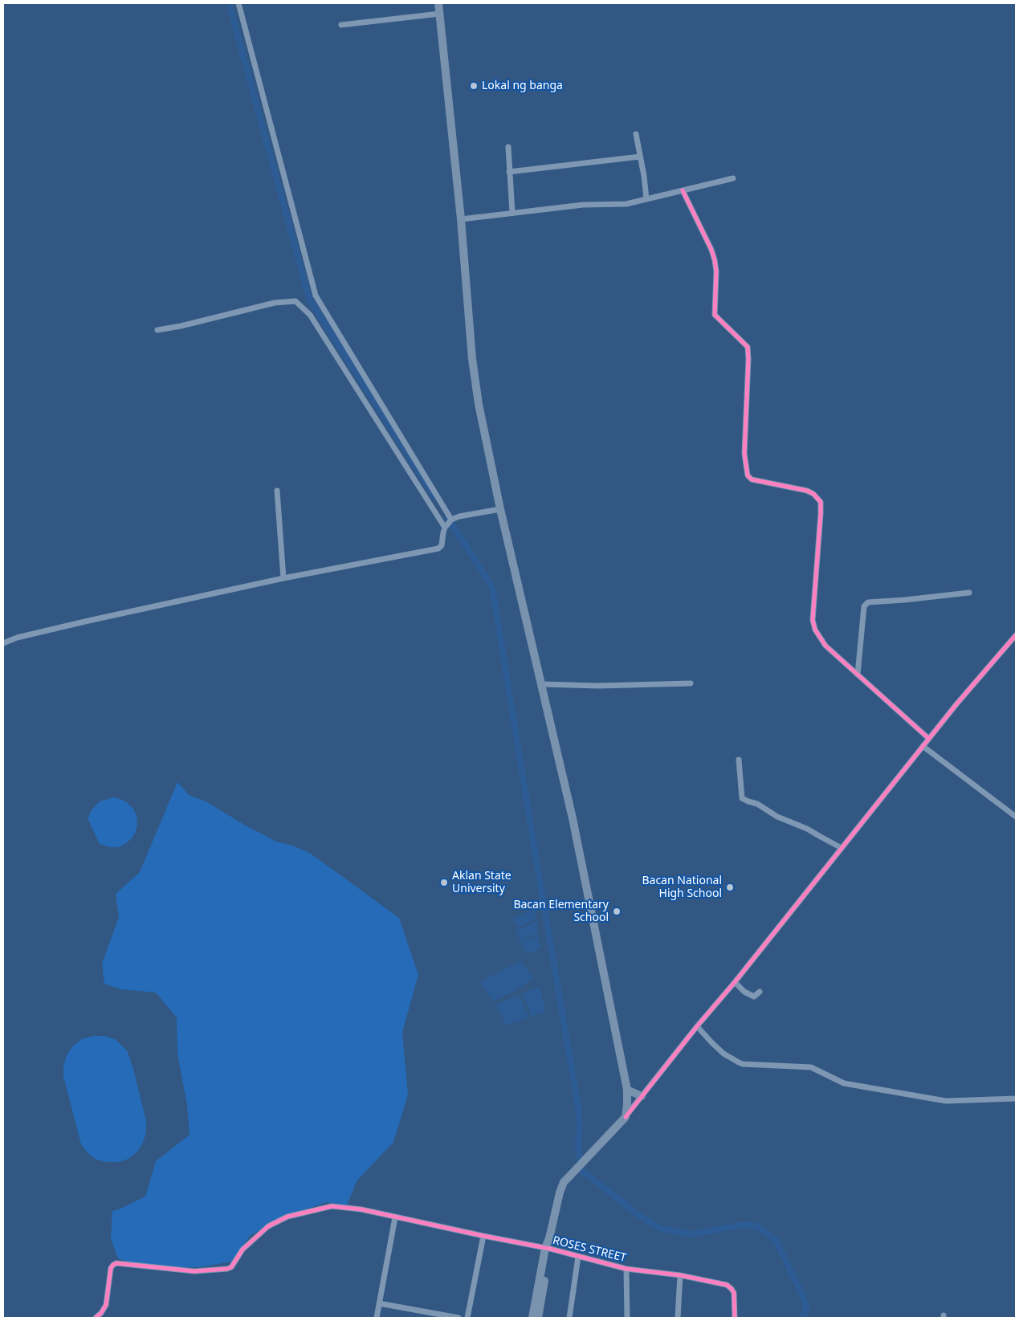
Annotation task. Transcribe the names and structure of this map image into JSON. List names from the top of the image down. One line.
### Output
{"streets":{"street":["ROSES STREET"]},"places":["Lokal ng banga","Aklan State University","Bacan National High School","Bacan Elementary School"]}
